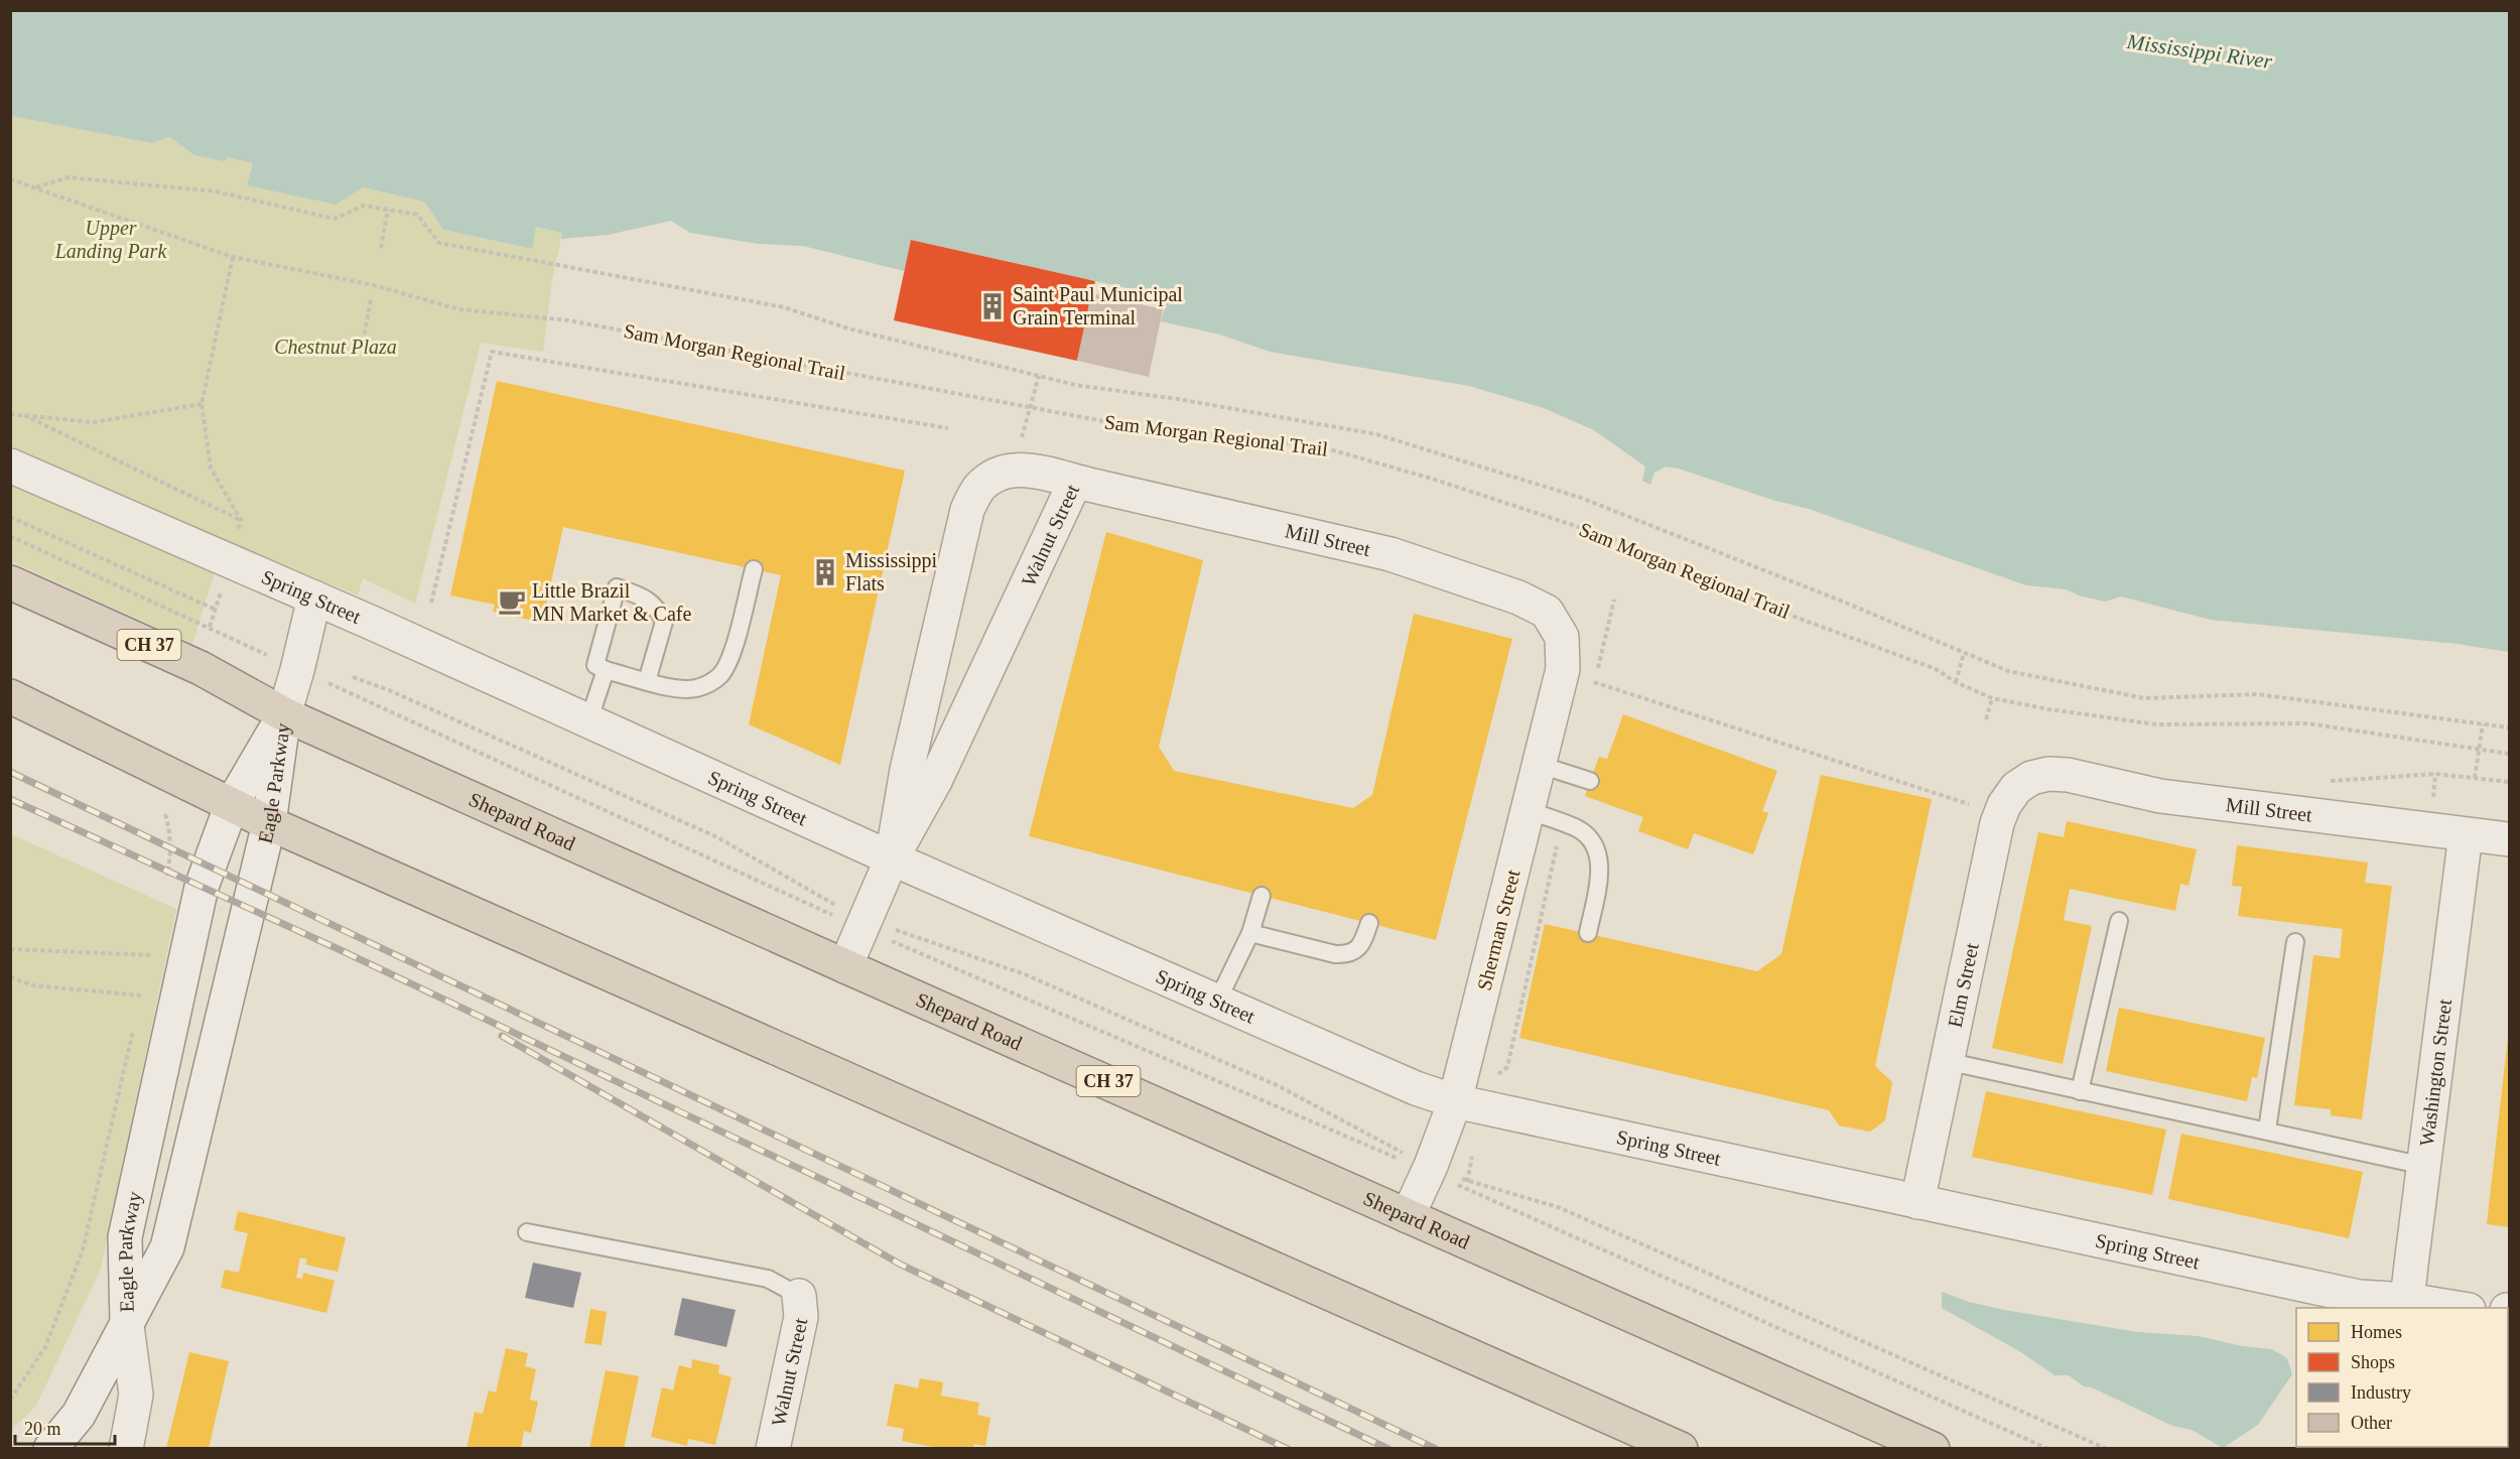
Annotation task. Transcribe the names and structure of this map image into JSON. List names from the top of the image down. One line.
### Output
{"streets":{"highway":["CH 37","Shepard Road"],"street":["Walnut Street","Mill Street","Spring Street","Eagle Parkway","Sherman Street","Elm Street","Washington Street"],"path":["Sam Morgan Regional Trail"]},"crossings":[["Walnut Street","Mill Street"],["Walnut Street","Spring Street"],["Walnut Street","Shepard Road"],["Mill Street","Sherman Street"],["Mill Street","Elm Street"],["Mill Street","Washington Street"],["Spring Street","Sherman Street"],["Spring Street","Elm Street"],["Spring Street","Washington Street"],["Eagle Parkway","Shepard Road"],["Shepard Road","Sherman Street"]],"water":["Mississippi River"],"parks":["Upper Landing Park","Chestnut Plaza"],"places":{"building":["Saint Paul Municipal Grain Terminal","Mississippi Flats"],"cafe":["Little Brazil MN Market & Cafe"]},"legend":["Homes","Shops","Industry","Other"],"scale_bar":"20 m"}
